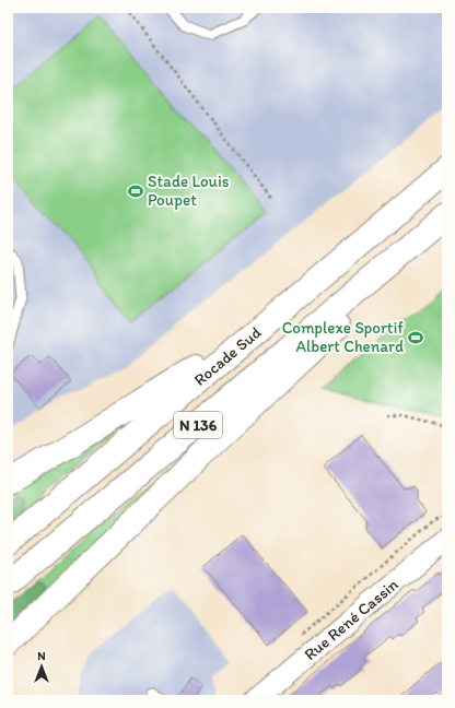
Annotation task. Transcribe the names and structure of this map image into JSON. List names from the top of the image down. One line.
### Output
{"streets":{"highway":["Rocade Sud","N 136"],"street":["Rue René Cassin"]},"places":{"sports":["Stade Louis Poupet","Complexe Sportif Albert Chenard"]},"north":"top"}
